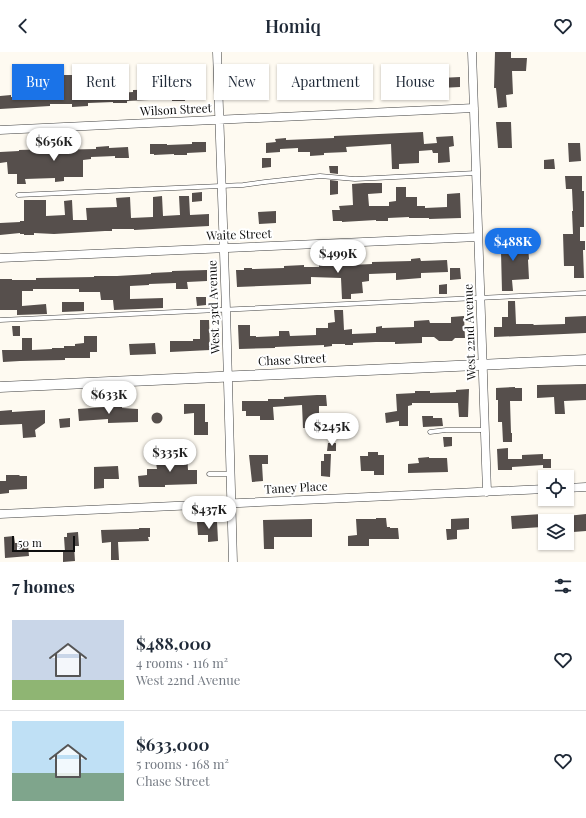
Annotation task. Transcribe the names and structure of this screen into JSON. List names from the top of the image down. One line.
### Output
{"streets":{"street":["Wilson Street","Waite Street","West 23rd Avenue","West 22nd Avenue","Chase Street","Taney Place"]},"crossings":[["Wilson Street","West 23rd Avenue"],["Wilson Street","West 22nd Avenue"],["Waite Street","West 23rd Avenue"],["Waite Street","West 22nd Avenue"],["West 23rd Avenue","Chase Street"],["West 23rd Avenue","Taney Place"],["West 22nd Avenue","Chase Street"],["West 22nd Avenue","Taney Place"]],"scale_bar":"50 m","page":{"header":"Homiq","chip":["Buy","Rent","Filters","New","Apartment","House"],"price":["$656K","$488K","$499K","$633K","$245K","$335K","$437K"],"scale":"50 m","heading":"7 homes","list":[{"name":"$488,000","note":"4 rooms · 116 m² · West 22nd Avenue"},{"name":"$633,000","note":"5 rooms · 168 m² · Chase Street"}]}}
